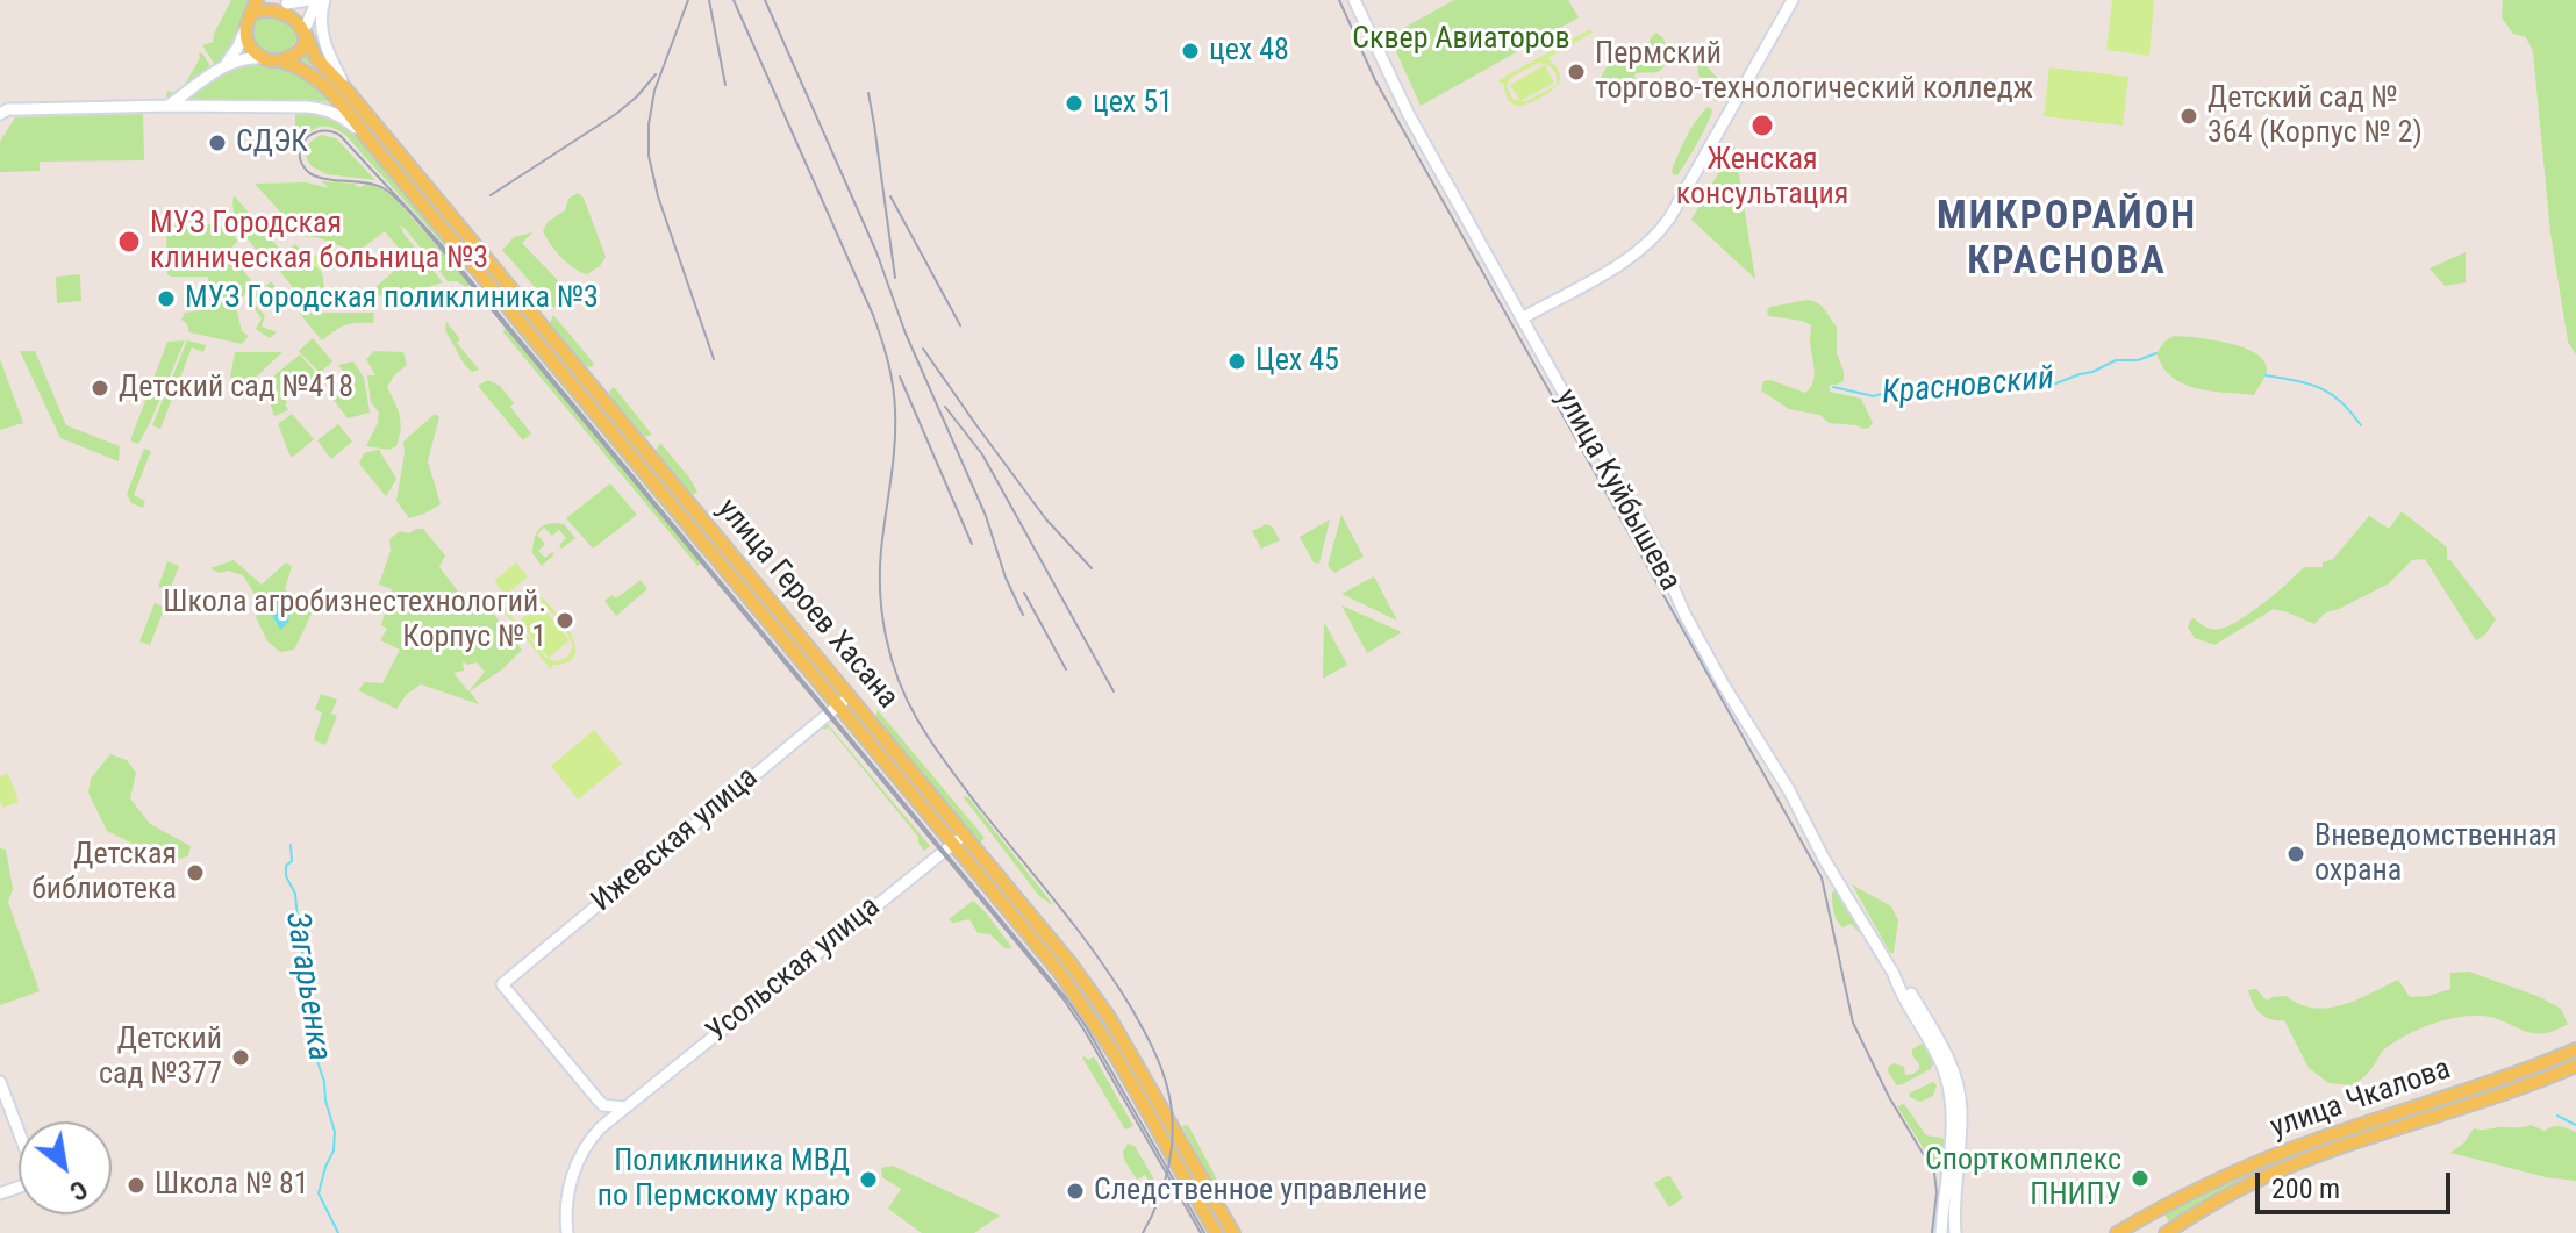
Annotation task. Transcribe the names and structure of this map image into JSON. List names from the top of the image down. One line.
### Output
{"streets":{"main road":["улица Куйбышева","улица Героев Хасана","Ижевская улица","Усольская улица","улица Чкалова"]},"crossings":[["улица Героев Хасана","Ижевская улица"],["улица Героев Хасана","Усольская улица"]],"districts":["МИКРОРАЙОН КРАСНОВА"],"water":["Красновский","Загарьенка"],"parks":["Сквер Авиаторов"],"places":["цех 48","Пермский торгово-технологический колледж","цех 51","Детский сад № 364 (Корпус № 2)","Женская консультация","СДЭК","МУЗ Городская клиническая больница №3","МУЗ Городская поликлиника №3","Цех 45","Детский сад №418","Школа агробизнестехнологий. Корпус № 1","Вневедомственная охрана","Детская библиотека","Детский сад №377","Спорткомплекс ПНИПУ","Поликлиника МВД по Пермскому краю","Школа № 81","Следственное управление"],"scale_bar":"200 m","north":"bottom right"}
